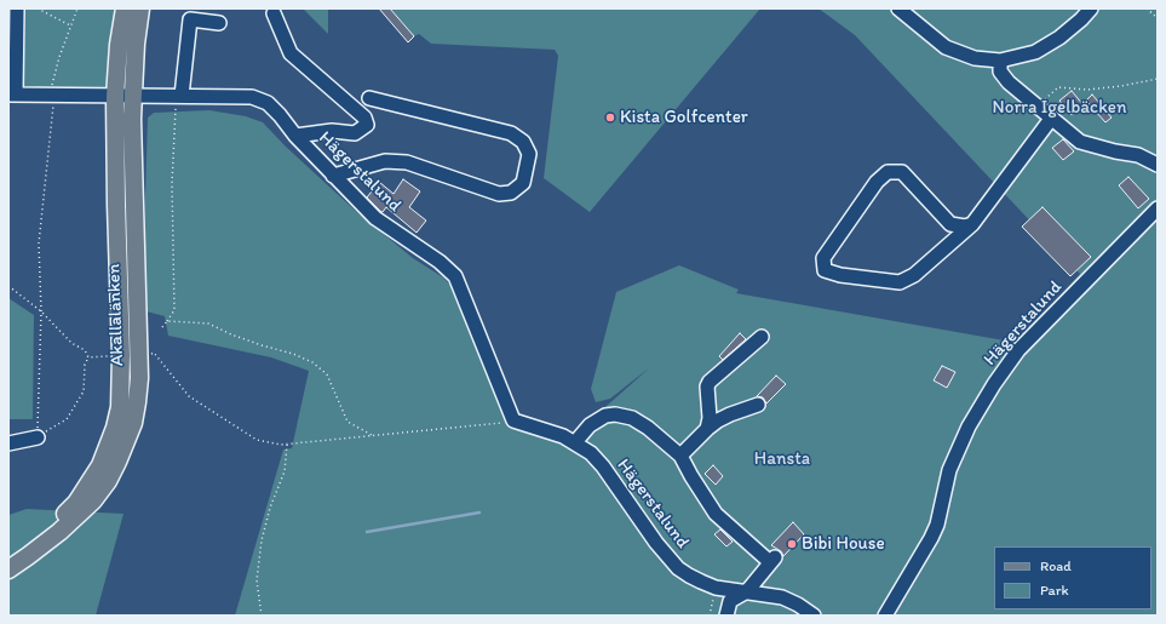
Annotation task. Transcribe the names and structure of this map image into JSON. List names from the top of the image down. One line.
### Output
{"streets":{"main road":["Akallalänken"],"street":["Hägerstalund"]},"crossings":[["Hägerstalund","Akallalänken"]],"parks":["Norra Igelbäcken","Hansta"],"places":["Kista Golfcenter","Bibi House"],"legend":["Road","Park"]}
